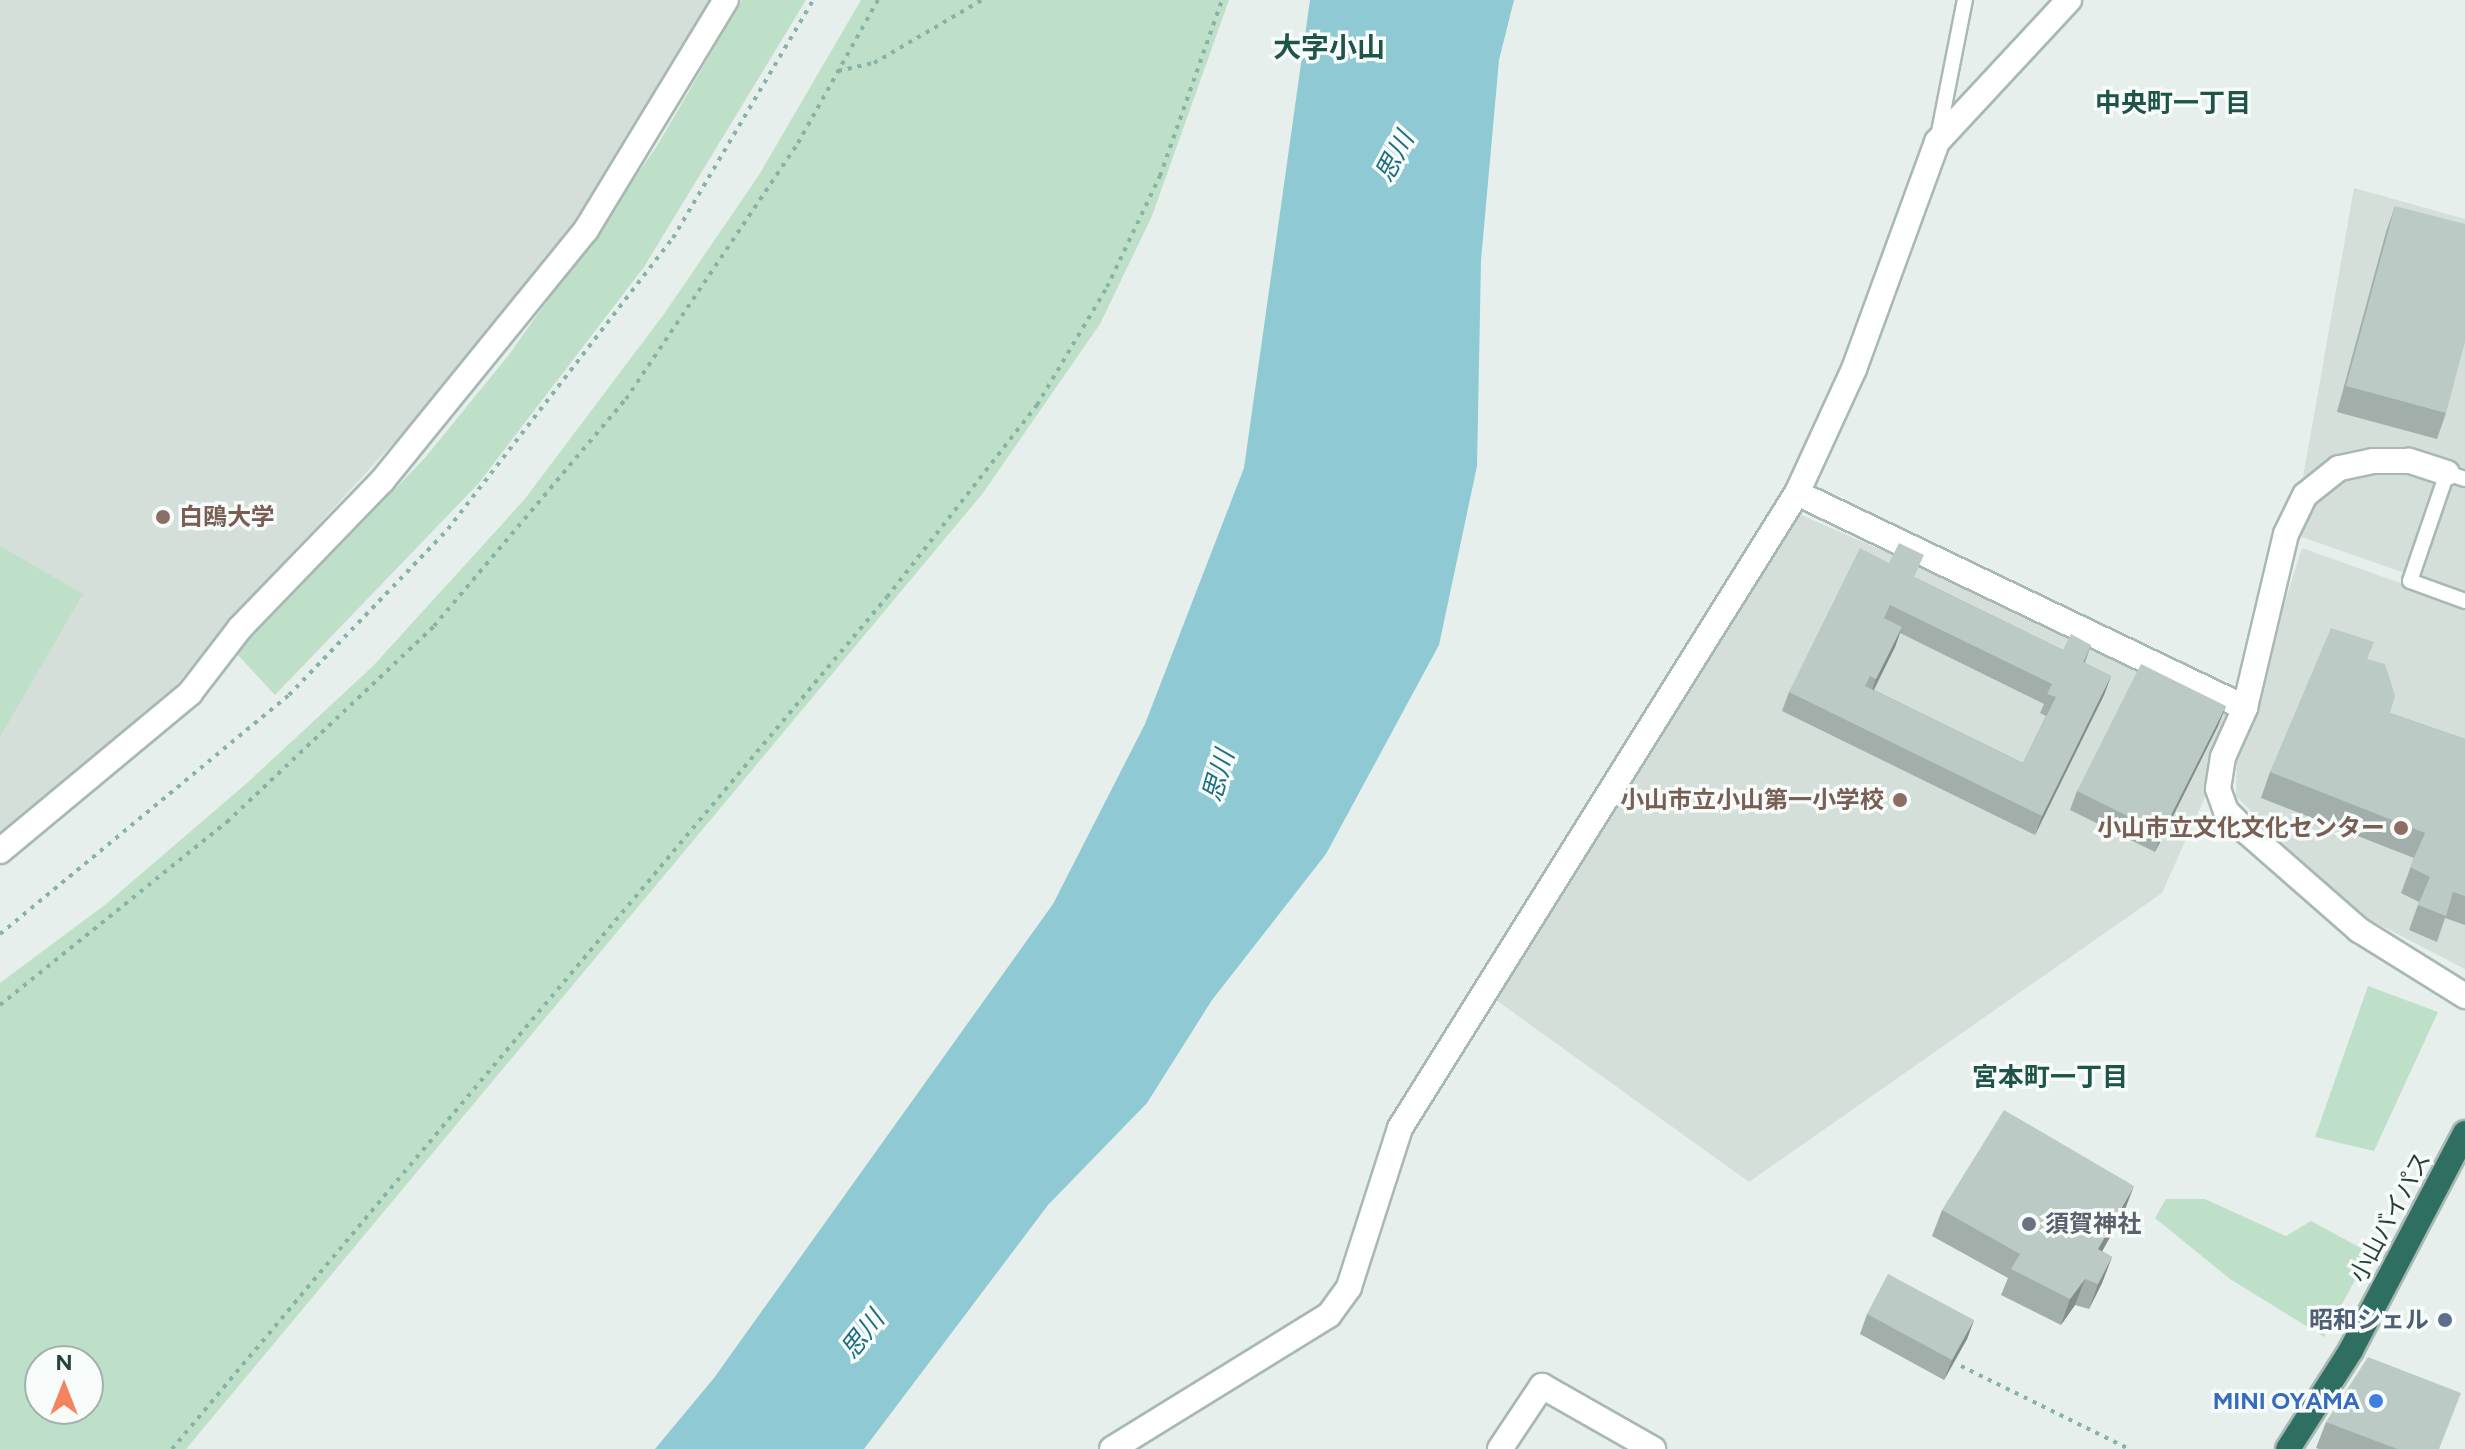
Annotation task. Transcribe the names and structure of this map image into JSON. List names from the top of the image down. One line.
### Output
{"streets":{"highway":["小山バイパス"]},"districts":["大字小山","中央町一丁目","宮本町一丁目"],"water":["思川"],"places":["白鴎大学","小山市立小山第一小学校","小山市立文化文化センター","須賀神社","昭和シェル","MINI OYAMA"],"north":"top"}
